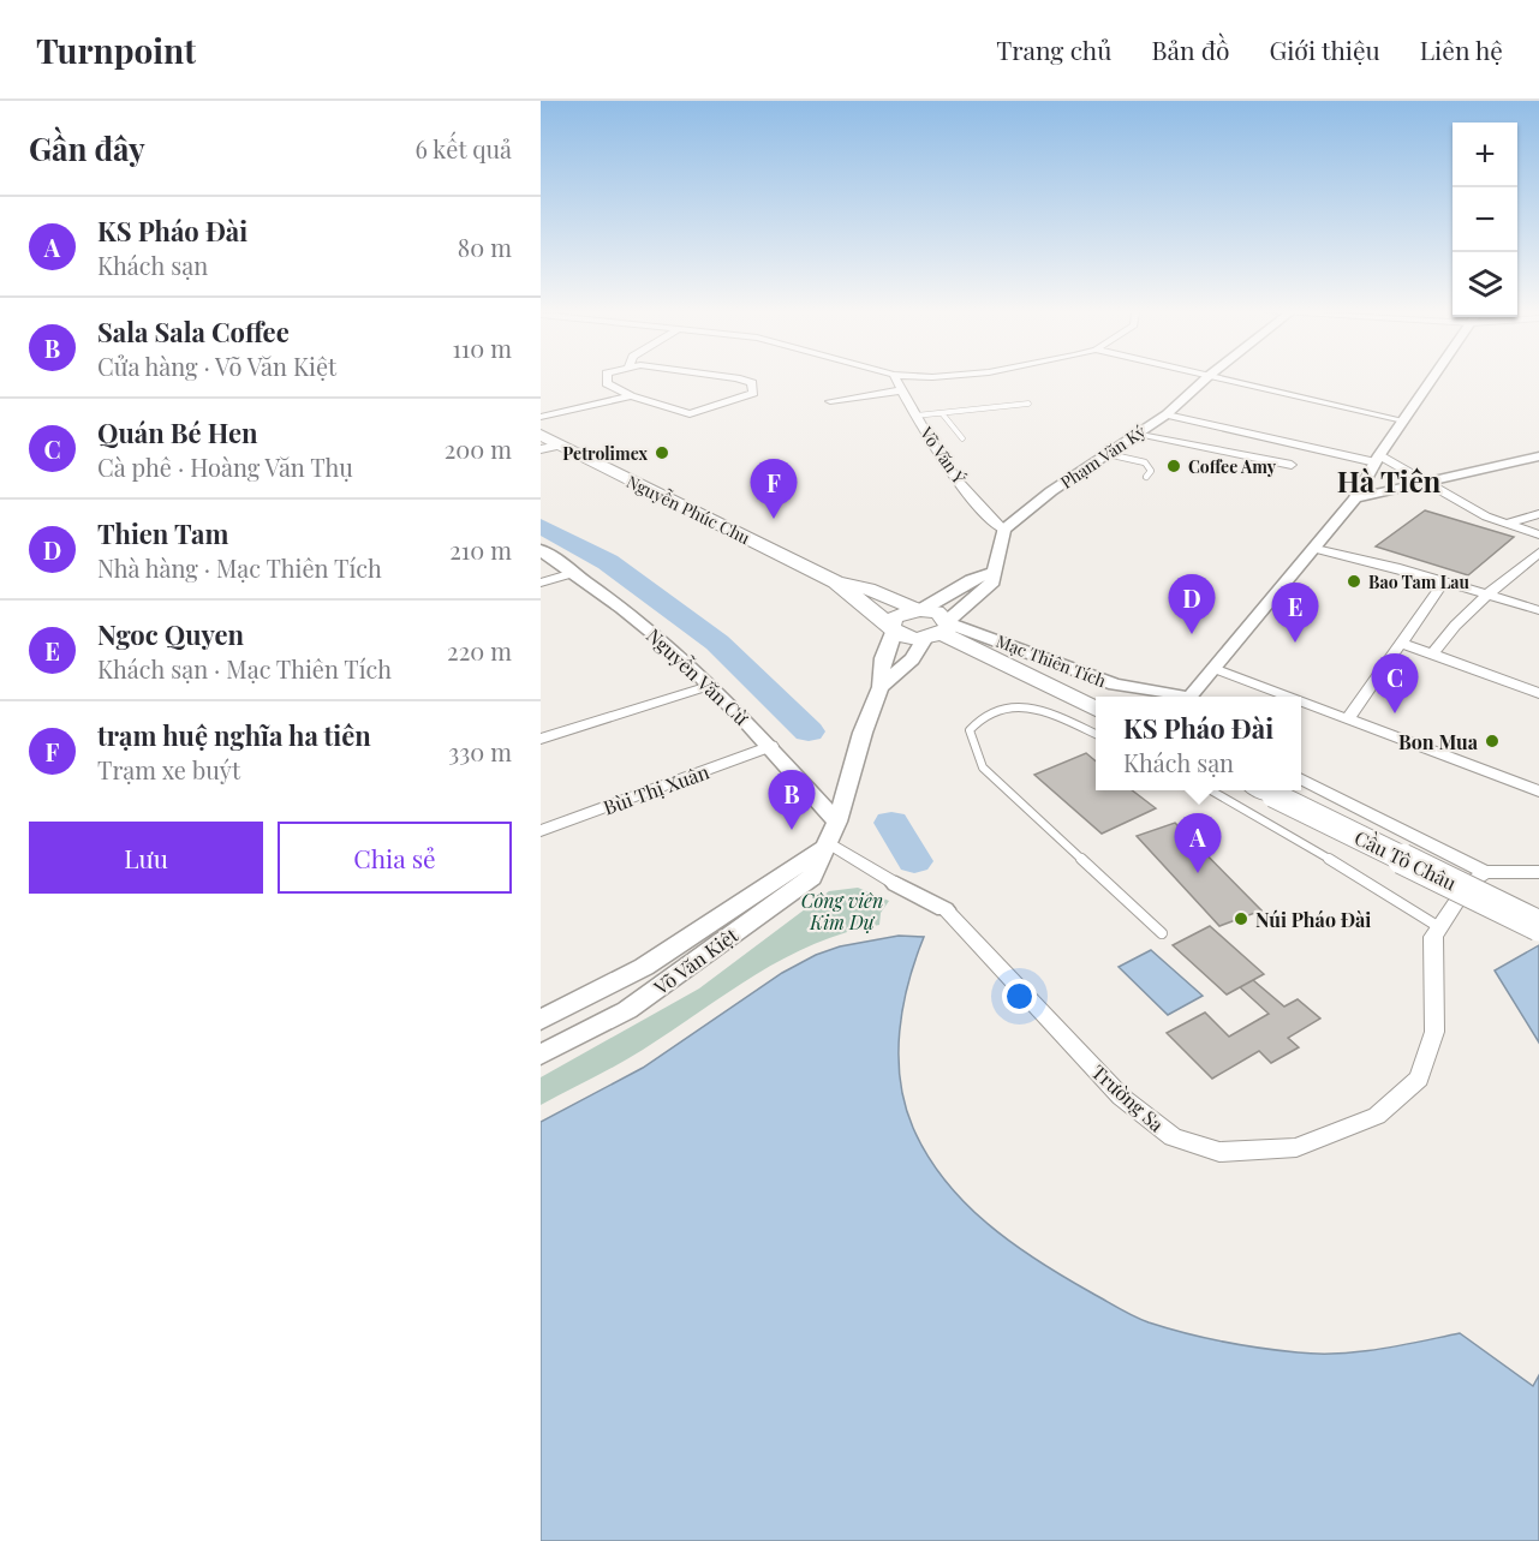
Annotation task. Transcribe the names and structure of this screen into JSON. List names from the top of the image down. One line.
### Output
{"streets":{"highway":["Nguyễn Phúc Chu","Cầu Tô Châu"],"street":["Võ Văn Ý","Phạm Văn Ký","Mạc Thiên Tích","Nguyễn Văn Cừ","Bùi Thị Xuân","Võ Văn Kiệt","Trường Sa"]},"crossings":[["Võ Văn Ý","Phạm Văn Ký"],["Nguyễn Phúc Chu","Mạc Thiên Tích"],["Nguyễn Phúc Chu","Võ Văn Kiệt"],["Mạc Thiên Tích","Võ Văn Kiệt"],["Nguyễn Văn Cừ","Bùi Thị Xuân"],["Nguyễn Văn Cừ","Võ Văn Kiệt"],["Võ Văn Kiệt","Trường Sa"]],"districts":["Hà Tiên"],"parks":["Công viên Kim Dự"],"places":["Petrolimex","Coffee Amy","Bao Tam Lau","Bon Mua","Núi Pháo Đài"],"page":{"header":"Turnpoint","nav":["Trang chủ","Bản đồ","Giới thiệu","Liên hệ"],"heading":["Gần đây","6 kết quả"],"map_buttons":["+","−"],"list":[{"mark":"A","name":"KS Pháo Đài","note":"Khách sạn","value":"80 m"},{"mark":"B","name":"Sala Sala Coffee","note":"Cửa hàng · Võ Văn Kiệt","value":"110 m"},{"mark":"C","name":"Quán Bé Hen","note":"Cà phê · Hoàng Văn Thụ","value":"200 m"},{"mark":"D","name":"Thien Tam","note":"Nhà hàng · Mạc Thiên Tích","value":"210 m"},{"mark":"E","name":"Ngoc Quyen","note":"Khách sạn · Mạc Thiên Tích","value":"220 m"},{"mark":"F","name":"trạm huệ nghĩa ha tiên","note":"Trạm xe buýt","value":"330 m"}],"pins":["F","D","E","C","B","A"],"popup":["KS Pháo Đài","Khách sạn"],"buttons":["Lưu","Chia sẻ"]}}
